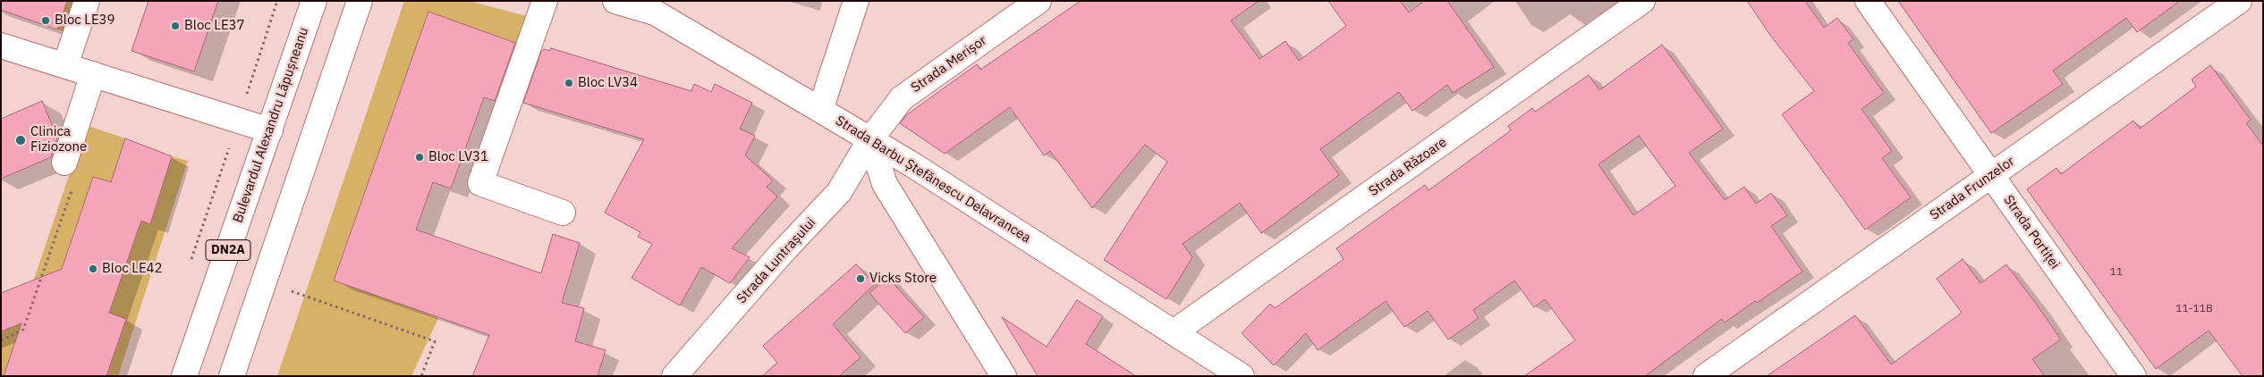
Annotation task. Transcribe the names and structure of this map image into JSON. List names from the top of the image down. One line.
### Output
{"streets":{"street":["Strada Merișor","Bulevardul Alexandru Lăpușneanu","Strada Răzoare","Strada Barbu Ștefănescu Delavrancea","Strada Frunzelor","Strada Portiței","DN2A","Strada Luntrașului"]},"crossings":[["Strada Merișor","Strada Barbu Ștefănescu Delavrancea"],["Strada Merișor","Strada Luntrașului"],["Strada Răzoare","Strada Barbu Ștefănescu Delavrancea"],["Strada Barbu Ștefănescu Delavrancea","Strada Luntrașului"],["Strada Frunzelor","Strada Portiței"]],"places":["Bloc LE39","Bloc LE37","Bloc LV34","Clinica Fiziozone","Bloc LV31","Bloc LE42","Vicks Store"],"house_numbers":["11","11-11B"]}
